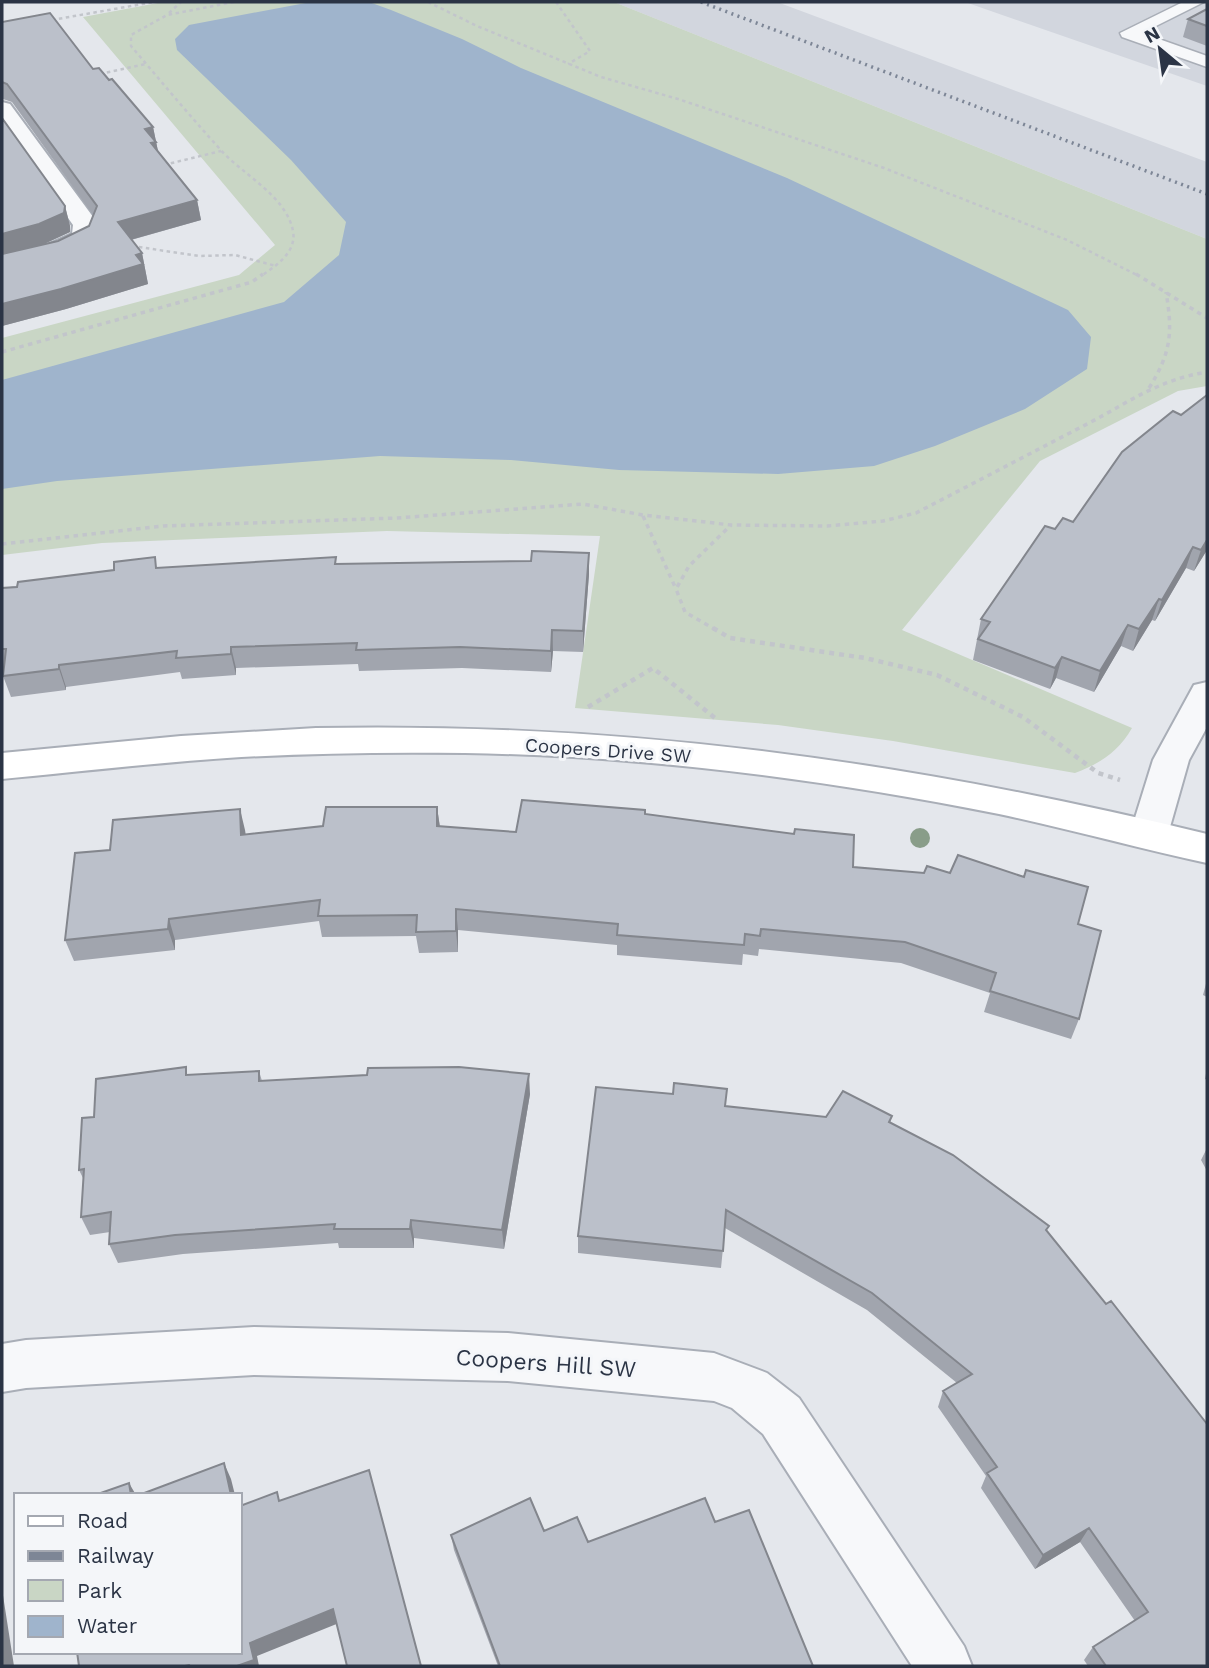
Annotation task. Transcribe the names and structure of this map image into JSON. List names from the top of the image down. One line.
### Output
{"streets":{"street":["Coopers Drive SW","Coopers Hill SW"]},"legend":["Road","Railway","Park","Water"],"north":"top left"}
